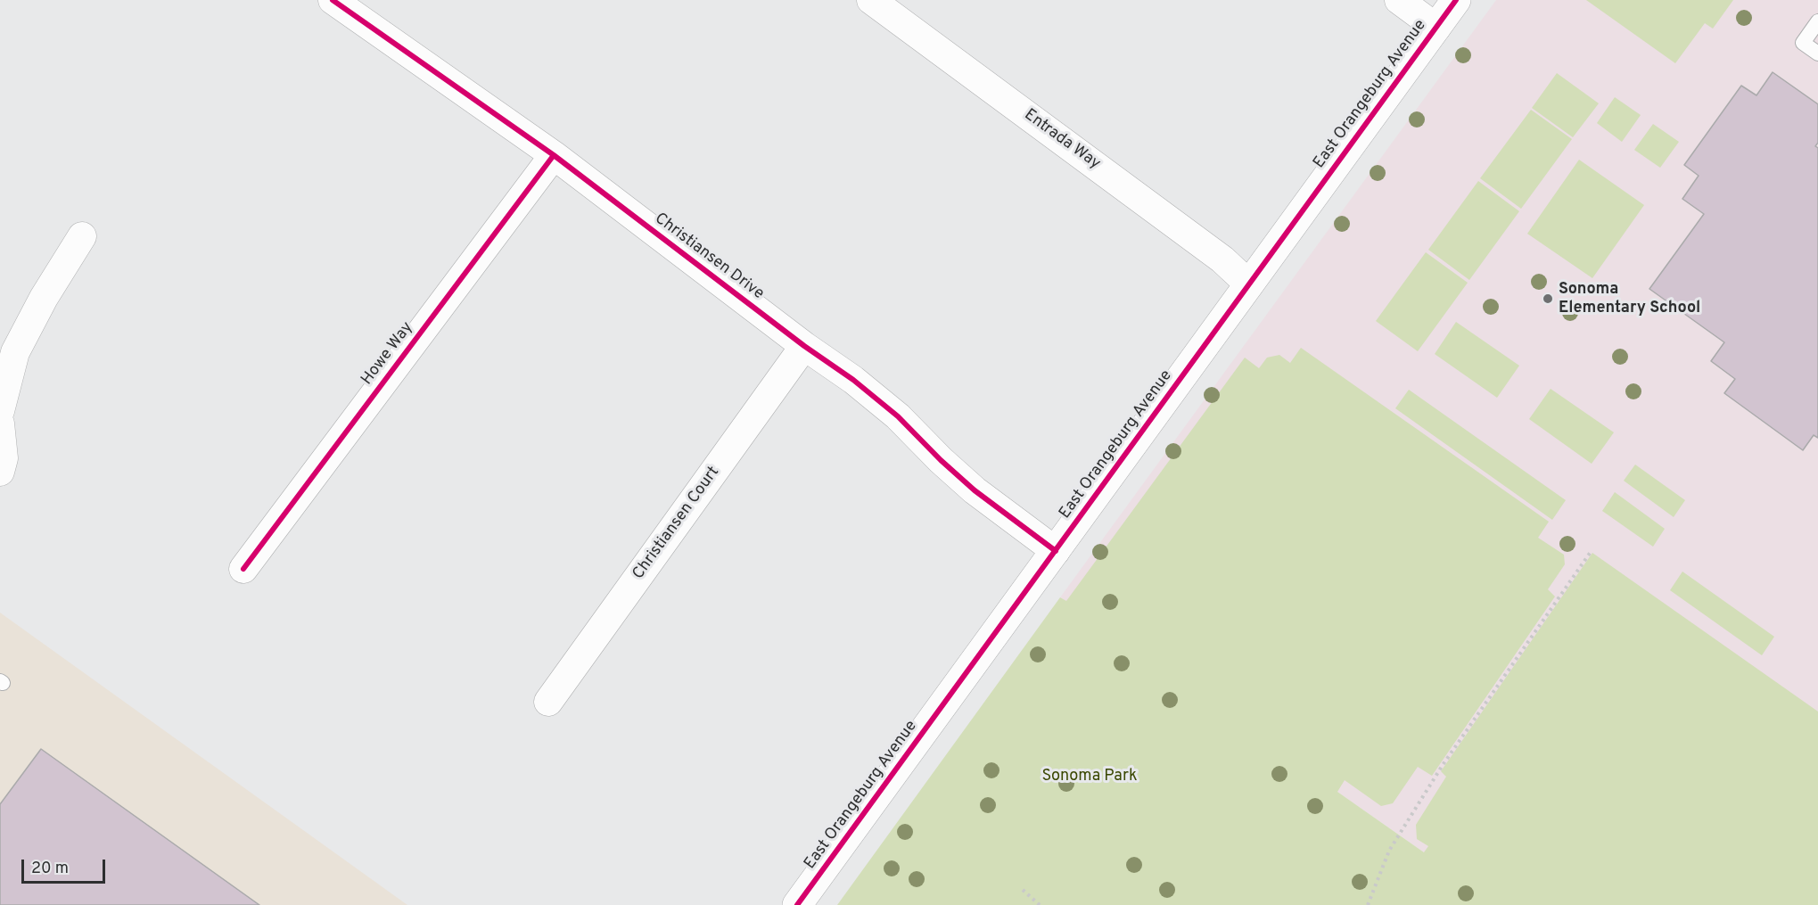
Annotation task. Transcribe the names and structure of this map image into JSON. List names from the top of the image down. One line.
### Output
{"streets":{"street":["East Orangeburg Avenue","Entrada Way","Christiansen Drive","Howe Way","Christiansen Court"]},"crossings":[["East Orangeburg Avenue","Entrada Way"],["East Orangeburg Avenue","Christiansen Drive"],["Christiansen Drive","Howe Way"],["Christiansen Drive","Christiansen Court"]],"parks":["Sonoma Park"],"places":["Sonoma Elementary School"],"scale_bar":"20 m"}
